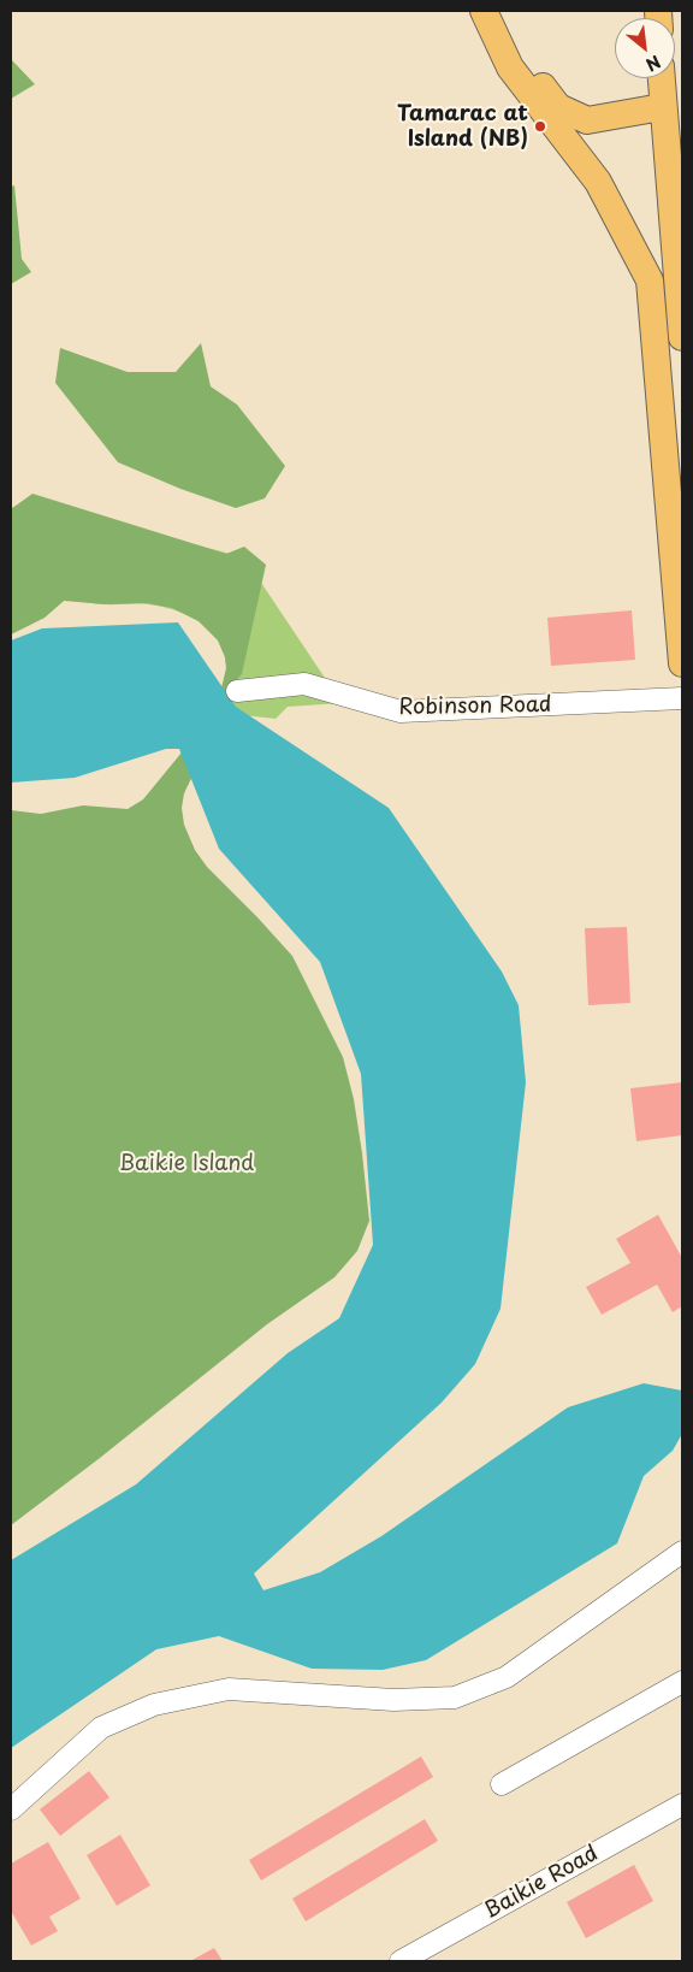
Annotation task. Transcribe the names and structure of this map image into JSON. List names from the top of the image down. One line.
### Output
{"streets":{"street":["Robinson Road","Baikie Road"]},"parks":["Baikie Island"],"places":["Tamarac at Island (NB)"],"north":"bottom right"}
